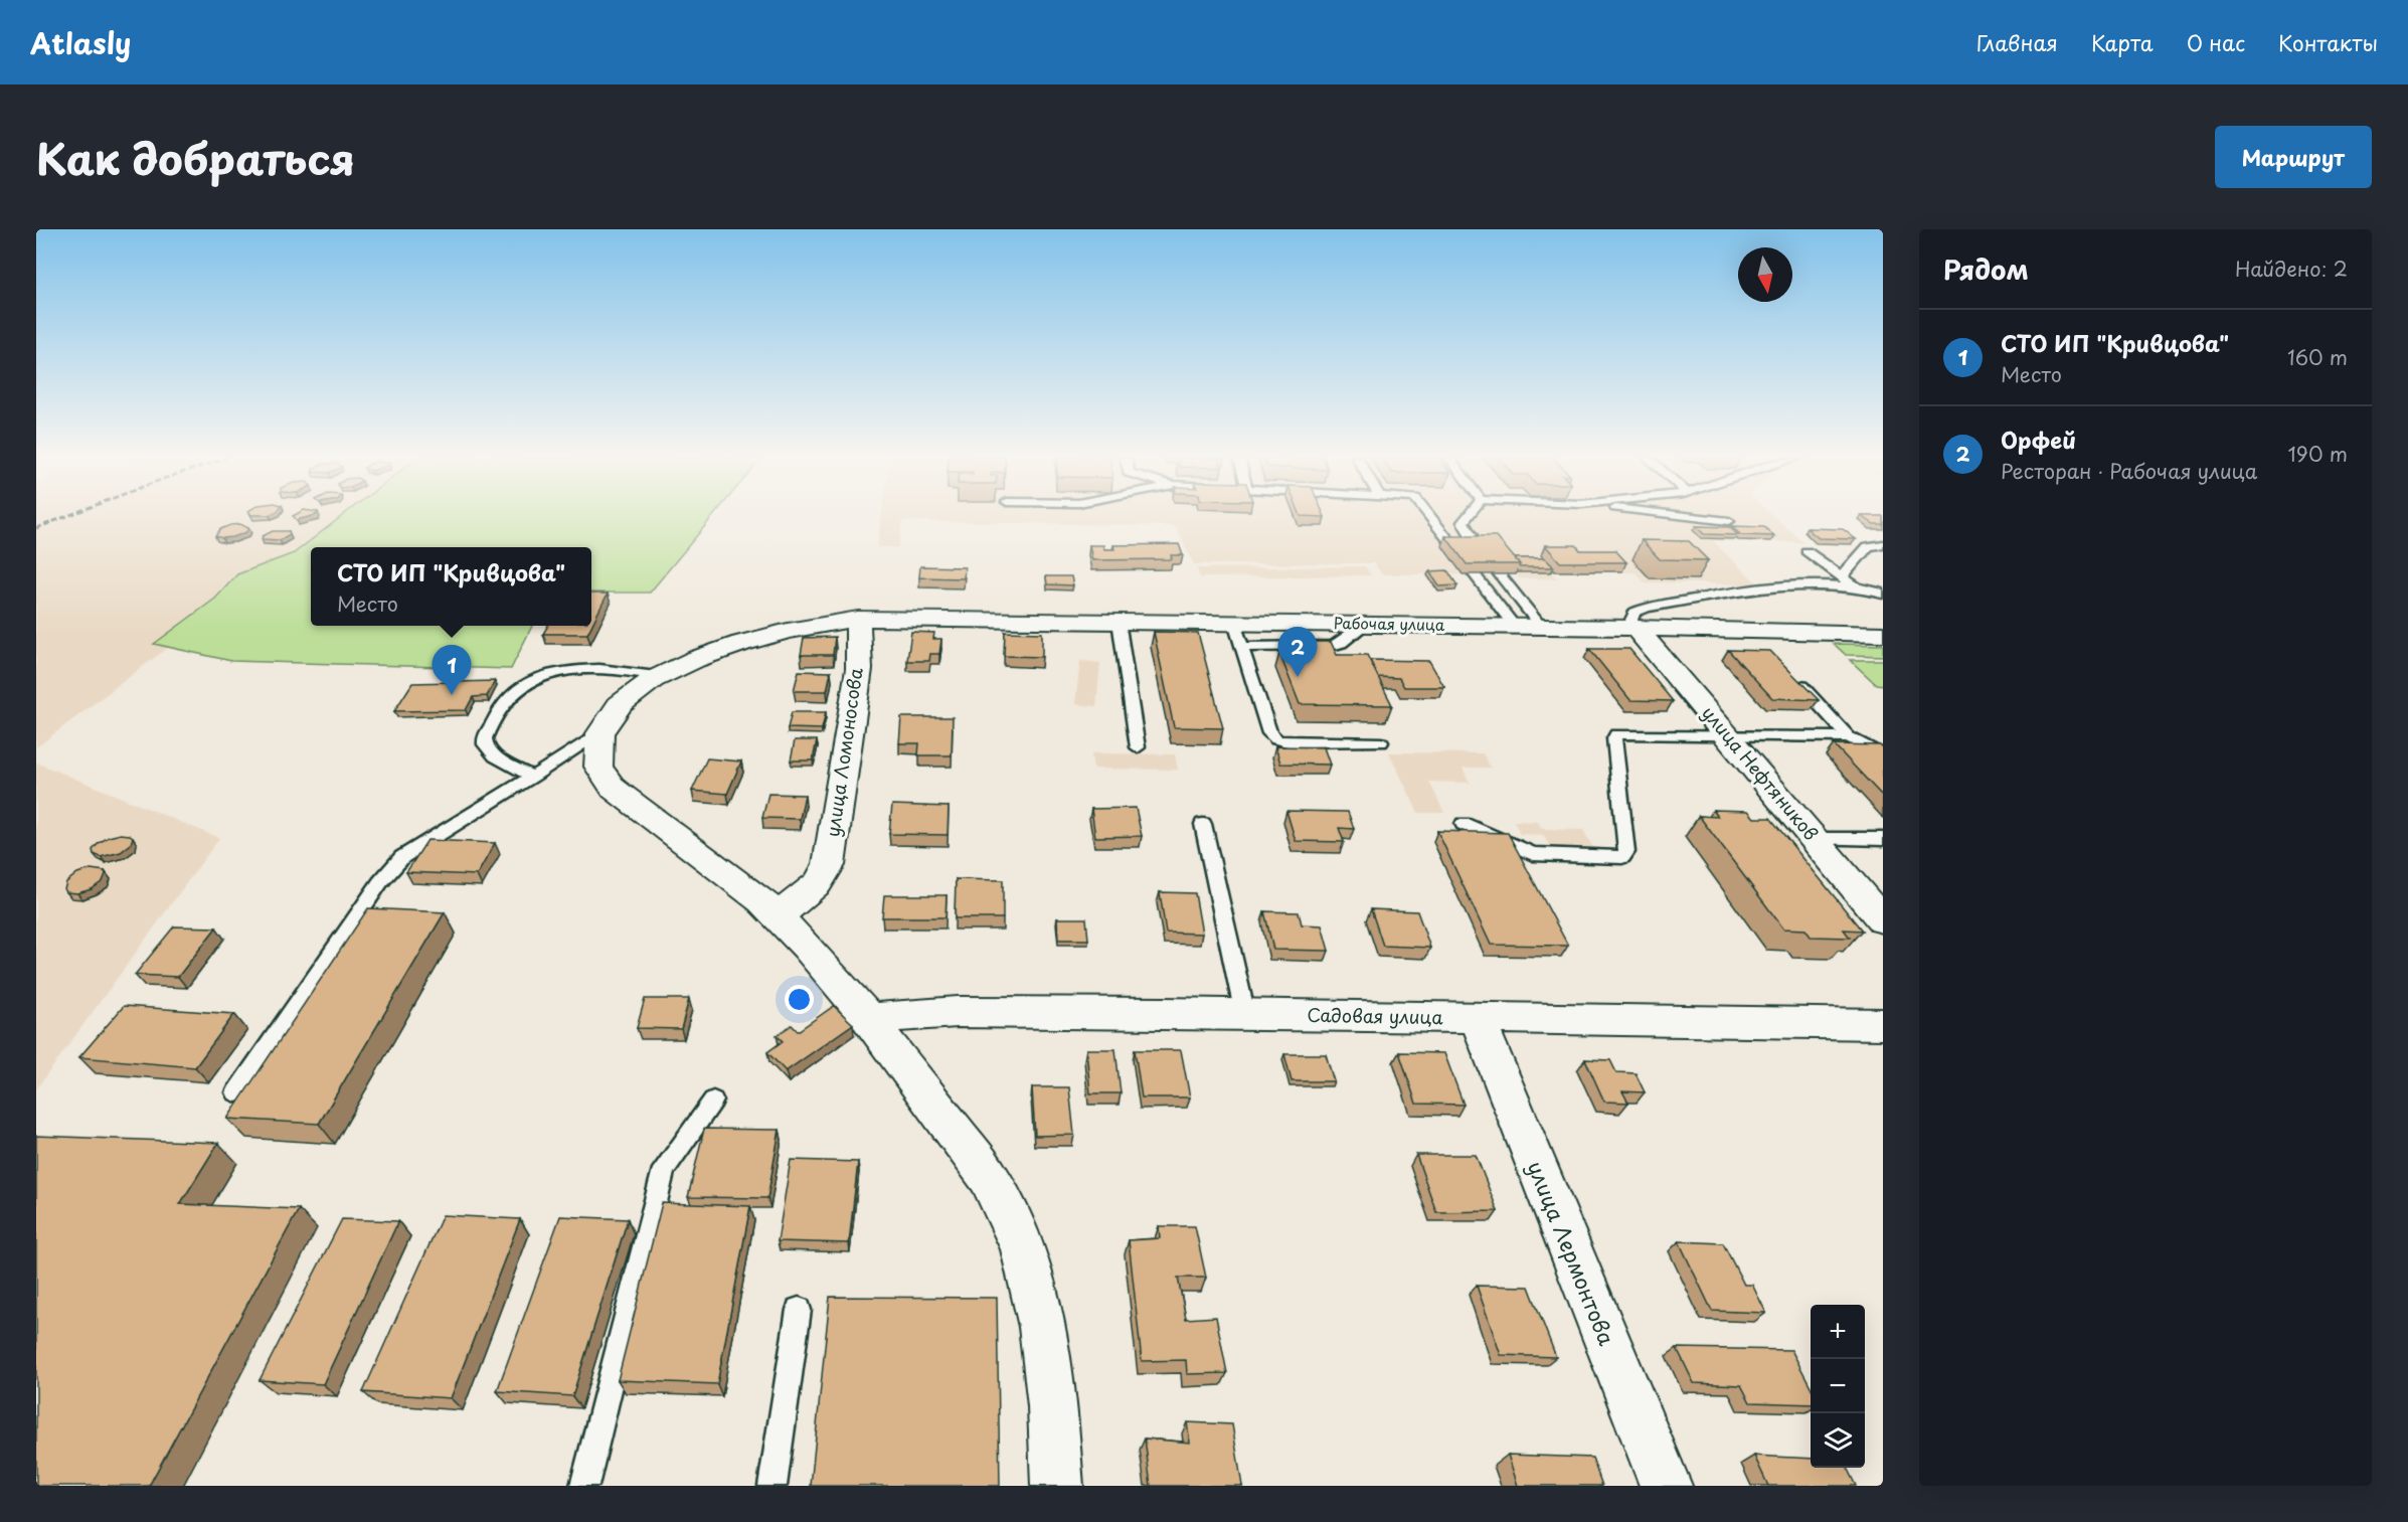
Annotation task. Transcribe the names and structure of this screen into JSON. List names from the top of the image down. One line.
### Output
{"streets":{"street":["Рабочая улица","улица Ломоносова","улица Нефтяников","Садовая улица","улица Лермонтова"]},"crossings":[["Рабочая улица","улица Ломоносова"],["Рабочая улица","улица Нефтяников"],["Садовая улица","улица Лермонтова"]],"north":"bottom","page":{"header":"Atlasly","nav":["Главная","Карта","О нас","Контакты"],"title":"Как добраться","buttons":"Маршрут","heading":["Рядом","Найдено: 2"],"list":[{"mark":"1","name":"СТО ИП \"Кривцова\"","note":"Место","value":"160 m"},{"mark":"2","name":"Орфей","note":"Ресторан · Рабочая улица","value":"190 m"}],"popup":["СТО ИП \"Кривцова\"","Место"],"pins":["2","1"],"map_buttons":["+","−"]}}
